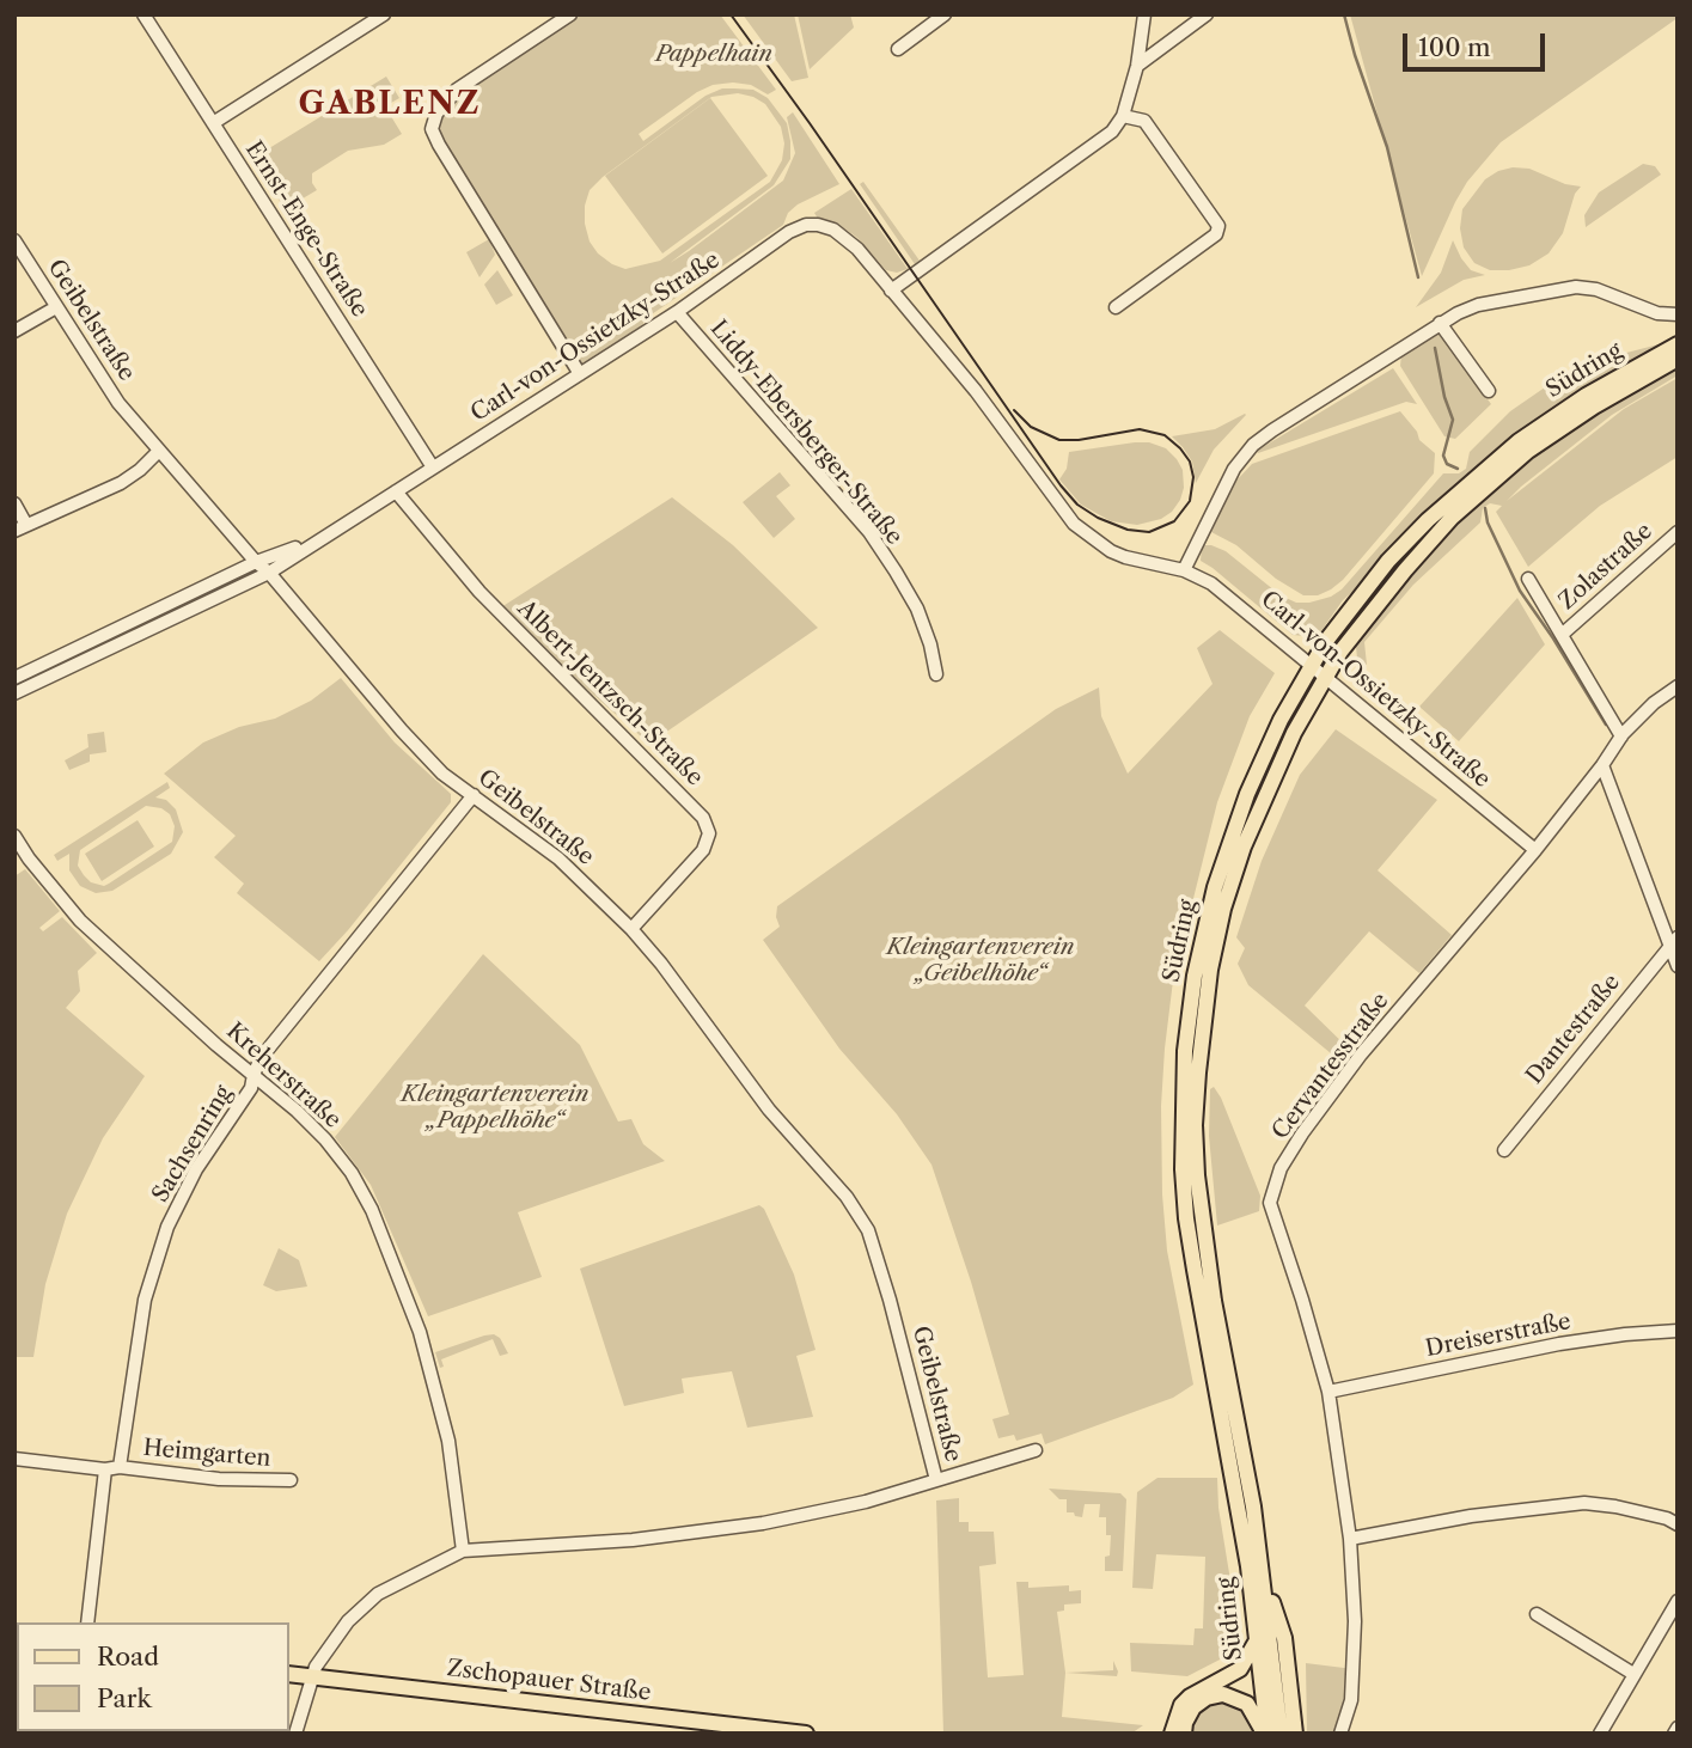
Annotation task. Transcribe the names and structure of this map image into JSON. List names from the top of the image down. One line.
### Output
{"streets":{"main road":["Südring","Zschopauer Straße"],"street":["Ernst-Enge-Straße","Geibelstraße","Carl-von-Ossietzky-Straße","Liddy-Ebersberger-Straße","Zolastraße","Albert-Jentzsch-Straße","Dantestraße","Cervantesstraße","Kreherstraße","Sachsenring","Dreiserstraße","Heimgarten"]},"crossings":[["Ernst-Enge-Straße","Carl-von-Ossietzky-Straße"],["Geibelstraße","Carl-von-Ossietzky-Straße"],["Geibelstraße","Albert-Jentzsch-Straße"],["Geibelstraße","Sachsenring"],["Carl-von-Ossietzky-Straße","Südring"],["Carl-von-Ossietzky-Straße","Liddy-Ebersberger-Straße"],["Carl-von-Ossietzky-Straße","Albert-Jentzsch-Straße"],["Carl-von-Ossietzky-Straße","Cervantesstraße"],["Cervantesstraße","Dreiserstraße"],["Kreherstraße","Sachsenring"],["Sachsenring","Heimgarten"]],"districts":["GABLENZ"],"parks":["Pappelhain","Kleingartenverein „Geibelhöhe“","Kleingartenverein „Pappelhöhe“"],"legend":["Road","Park"],"scale_bar":"100 m"}
